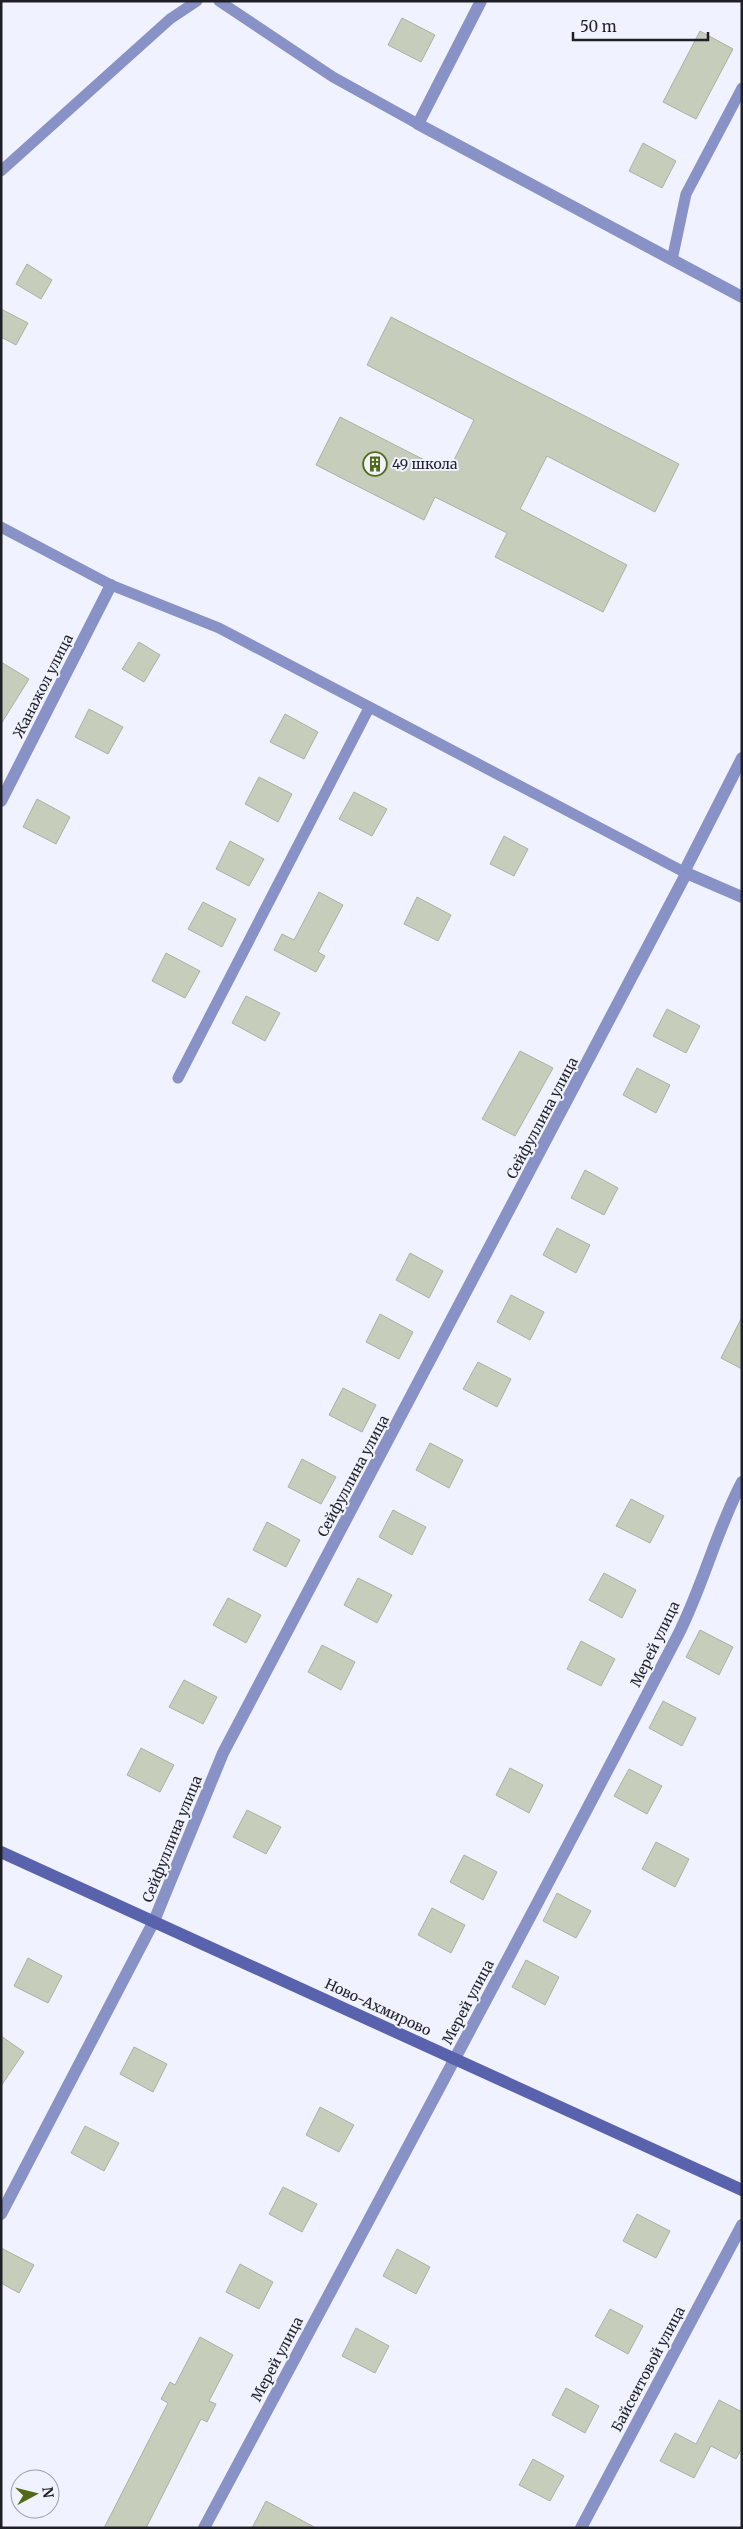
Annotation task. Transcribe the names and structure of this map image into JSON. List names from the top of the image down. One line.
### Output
{"streets":{"street":["Жанажол улица","Сейфуллина улица","Мерей улица","Ново-Ахмирово","Байсеитовой улица"]},"crossings":[["Сейфуллина улица","Ново-Ахмирово"],["Мерей улица","Ново-Ахмирово"]],"places":{"building":["49 школа"]},"scale_bar":"50 m","north":"right"}
